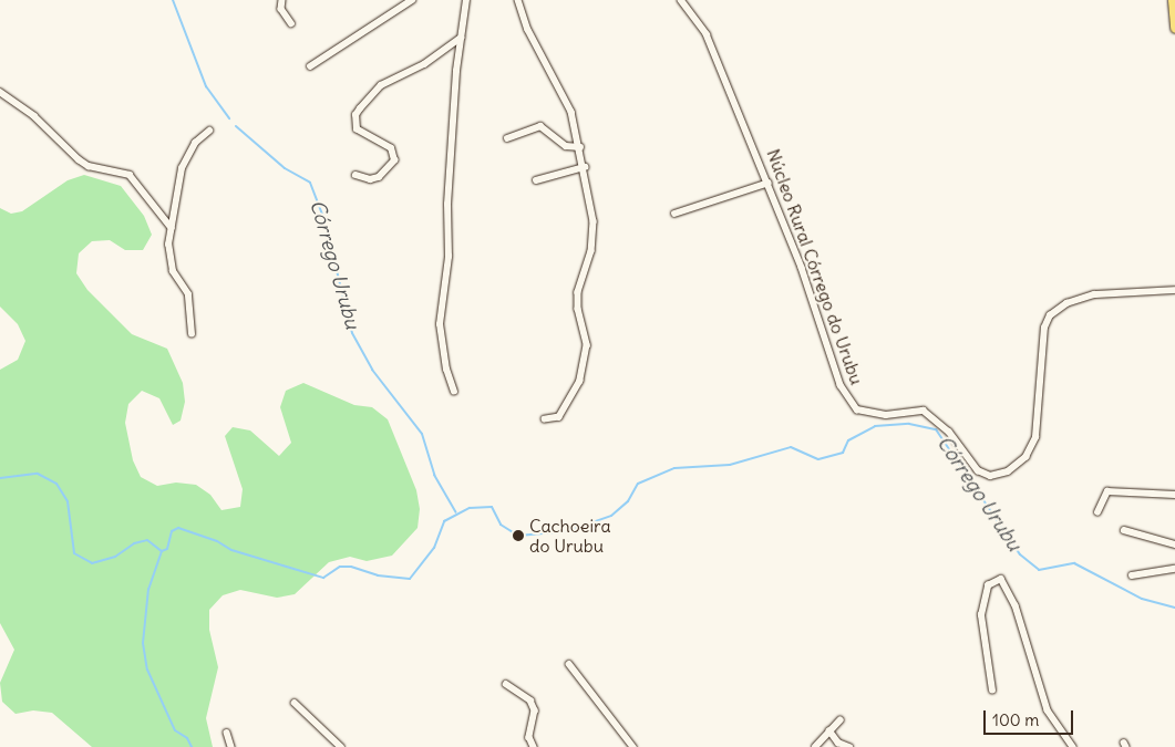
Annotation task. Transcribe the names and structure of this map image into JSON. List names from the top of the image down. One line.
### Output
{"streets":{"street":["Núcleo Rural Córrego do Urubu"]},"water":["Córrego Urubu"],"places":["Cachoeira do Urubu"],"scale_bar":"100 m"}
